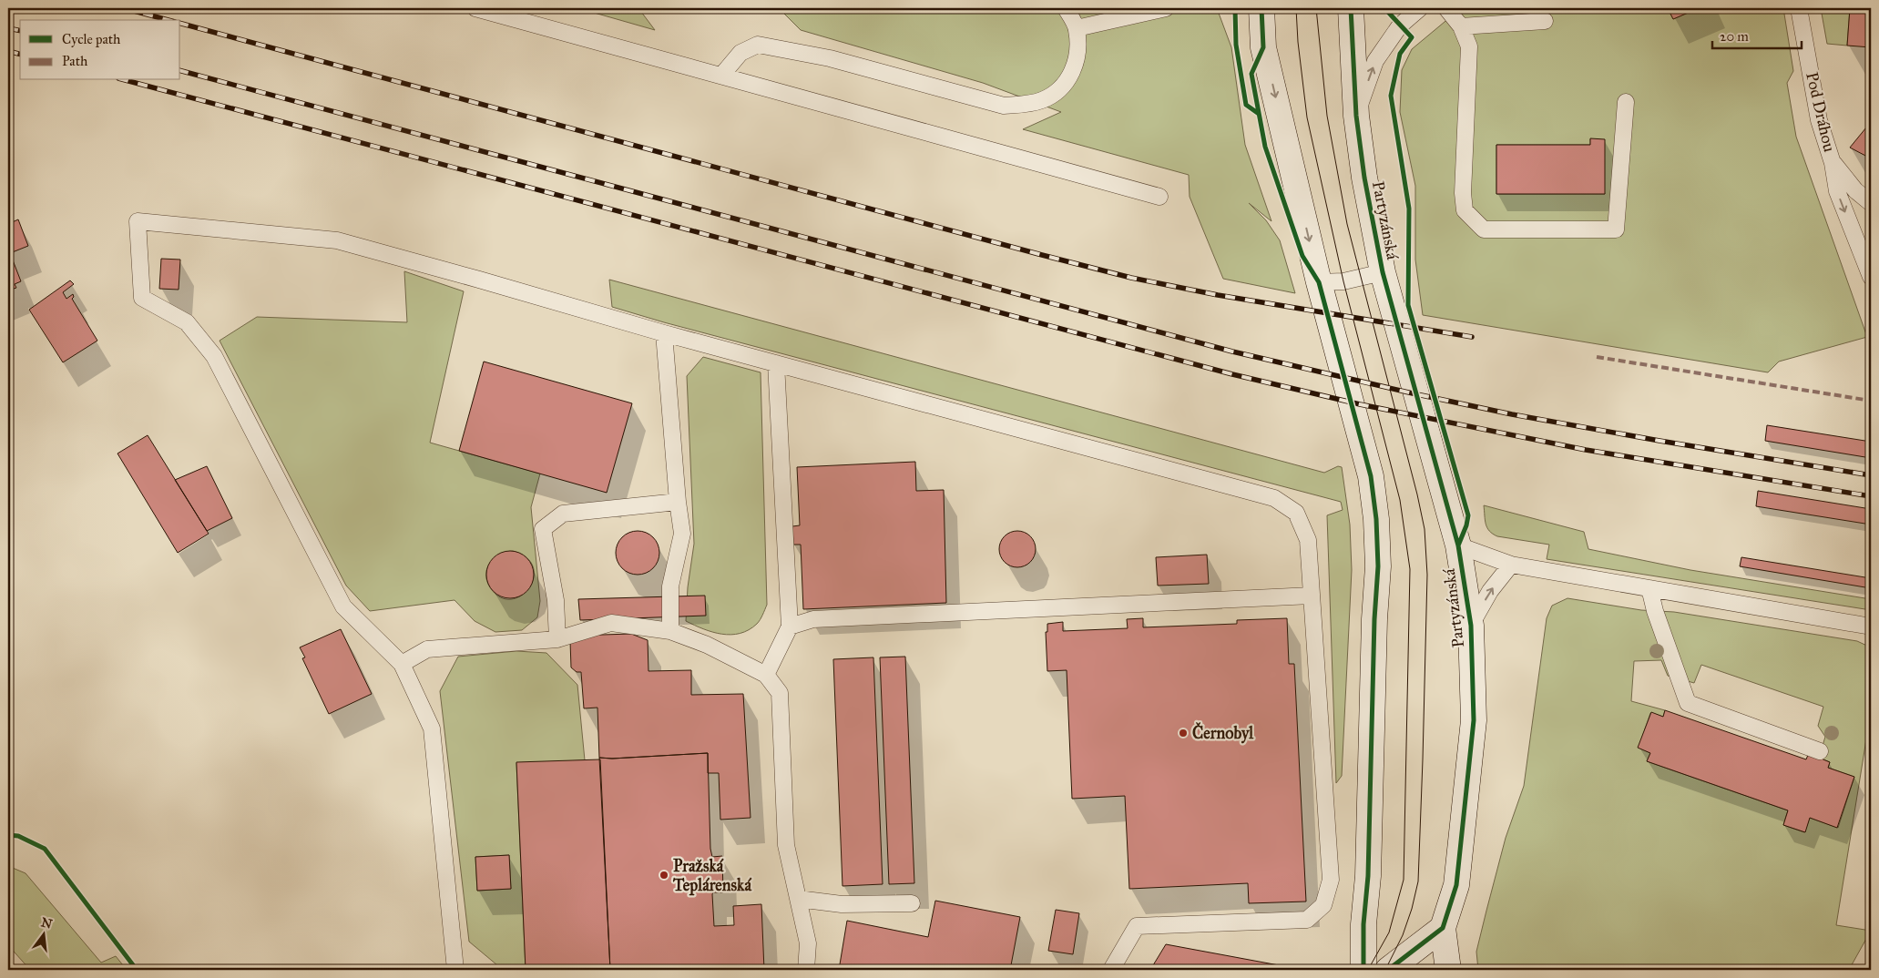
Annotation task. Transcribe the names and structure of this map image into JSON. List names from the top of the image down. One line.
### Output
{"streets":{"main road":["Partyzánská"],"lane":["Pod Dráhou"]},"places":["Černobyl","Pražská Teplárenská"],"legend":["Cycle path","Path"],"scale_bar":"20 m","north":"top"}
